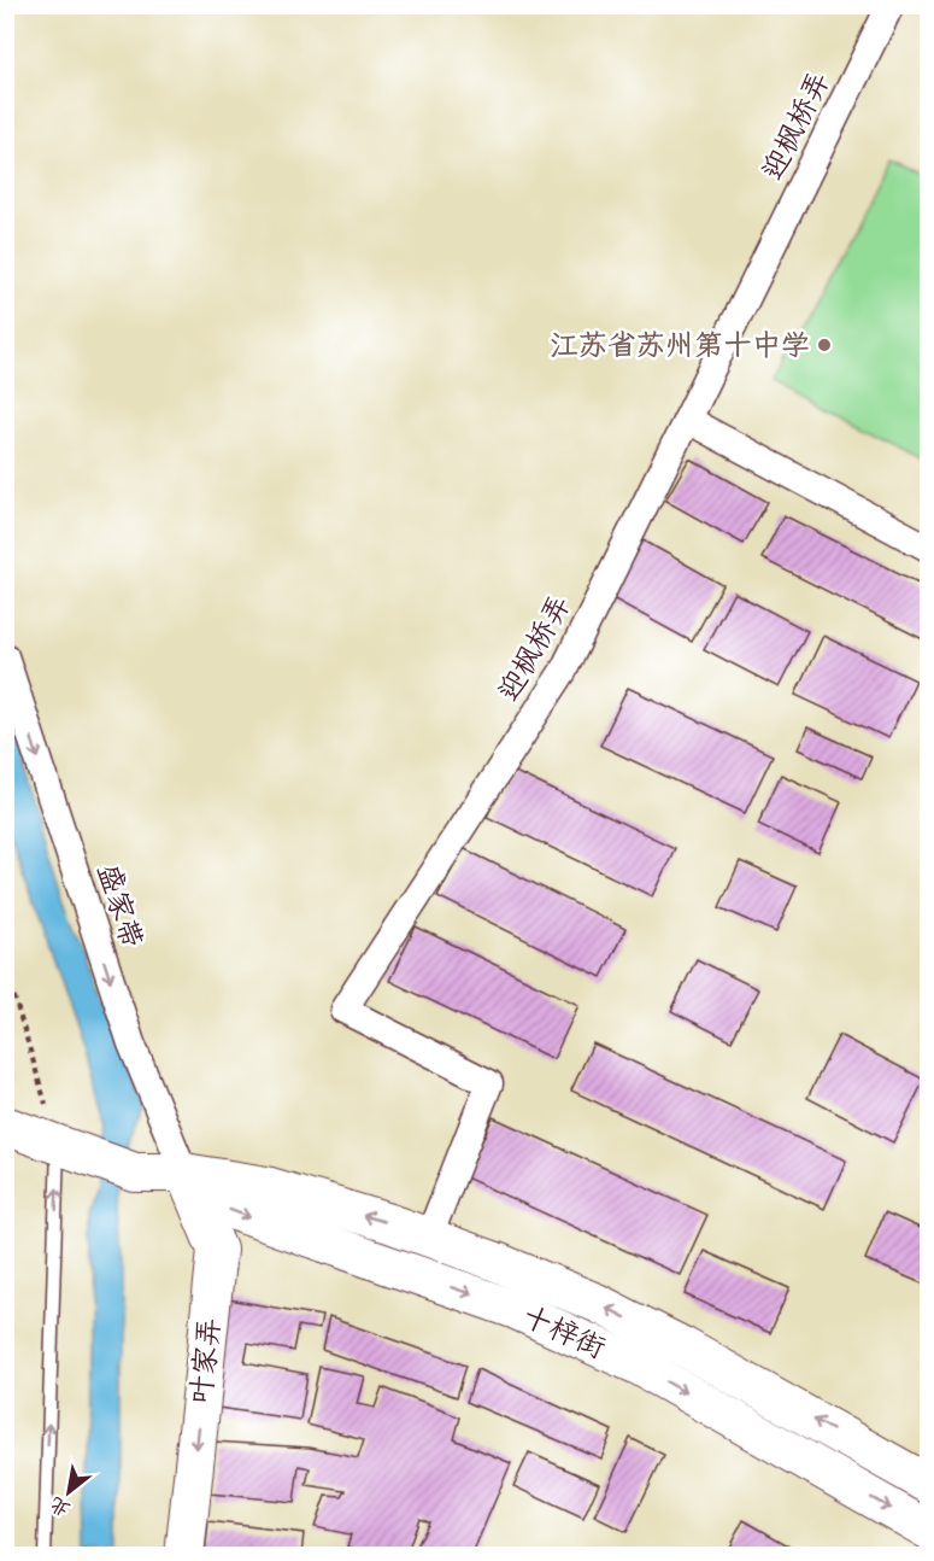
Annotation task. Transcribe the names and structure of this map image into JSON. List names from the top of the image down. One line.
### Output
{"streets":{"street":["迎枫桥弄","盛家带","十梓街","叶家弄"]},"crossings":[["迎枫桥弄","十梓街"],["盛家带","十梓街"],["盛家带","叶家弄"],["十梓街","叶家弄"]],"one_way":["盛家带","叶家弄"],"places":["江苏省苏州第十中学"],"north":"bottom left"}
